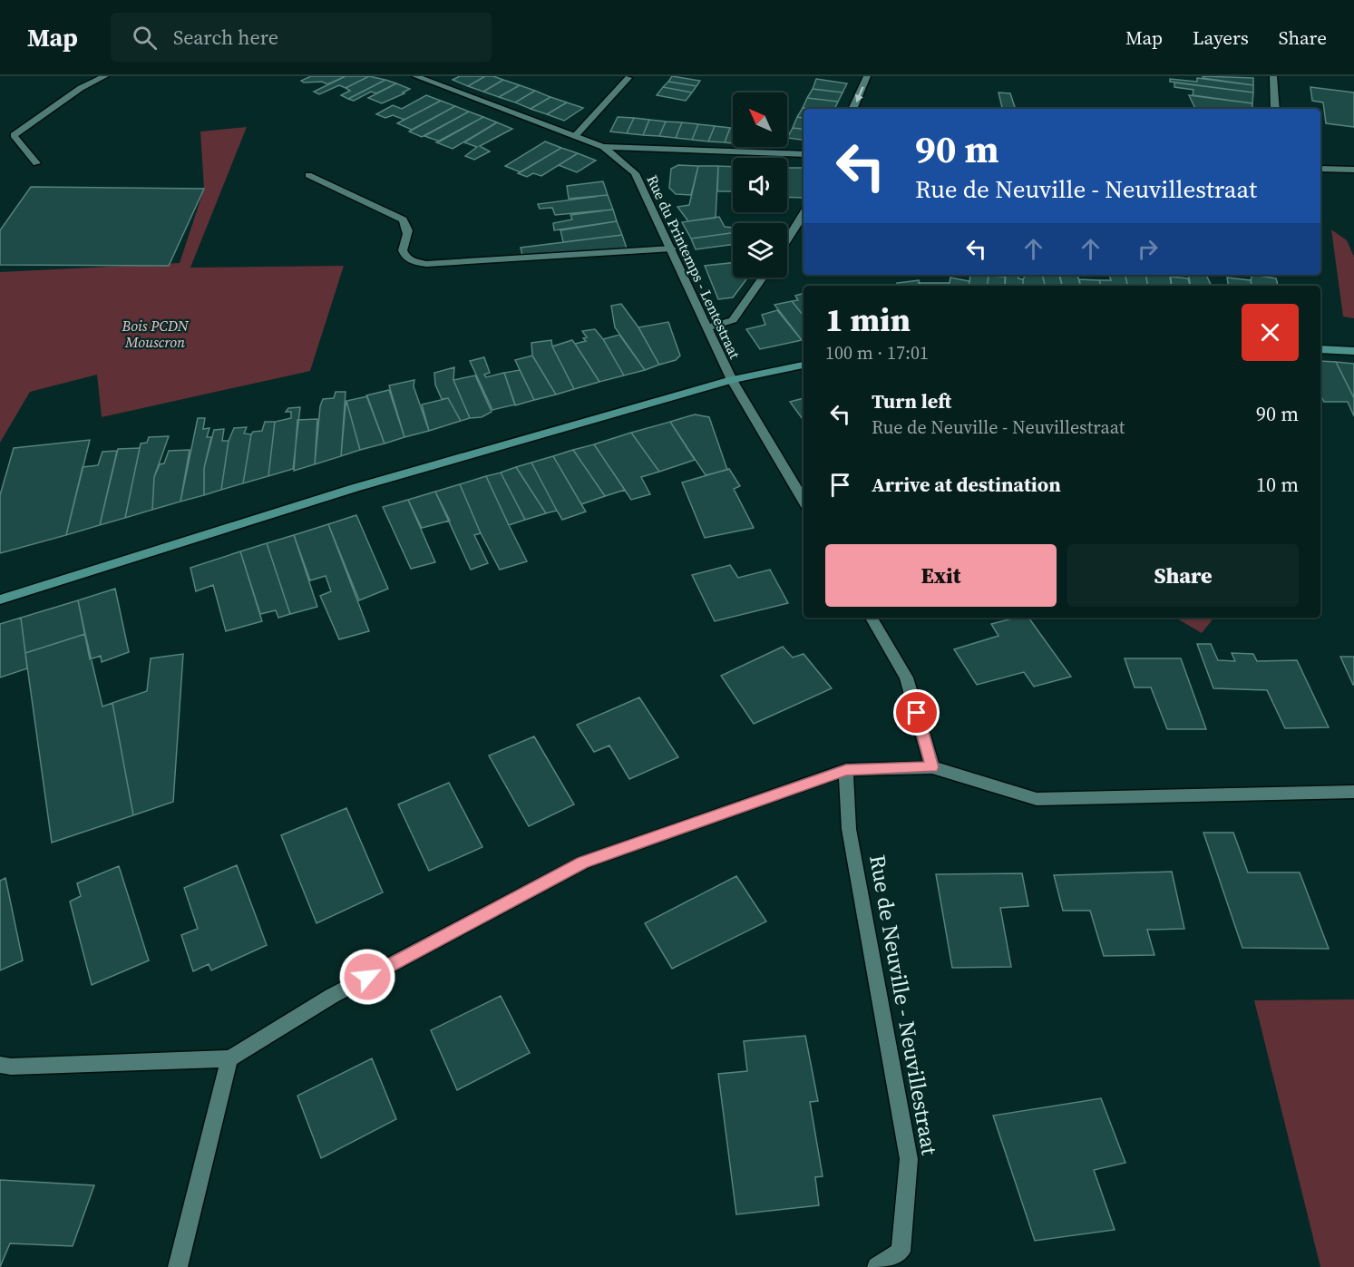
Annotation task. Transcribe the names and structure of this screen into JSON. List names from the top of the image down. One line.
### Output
{"streets":{"street":["Rue du Printemps - Lentestraat","Rue de Neuville - Neuvillestraat"]},"parks":["Bois PCDN Mouscron"],"north":"top left","page":{"header":"Map","search":"Search here","nav":["Map","Layers","Share"],"turn":["90 m","Rue de Neuville - Neuvillestraat"],"heading":["1 min","100 m · 17:01"],"list":[{"name":"Turn left","note":"Rue de Neuville - Neuvillestraat","value":"90 m"},{"name":"Arrive at destination","value":"10 m"}],"buttons":["Exit","Share"]}}
